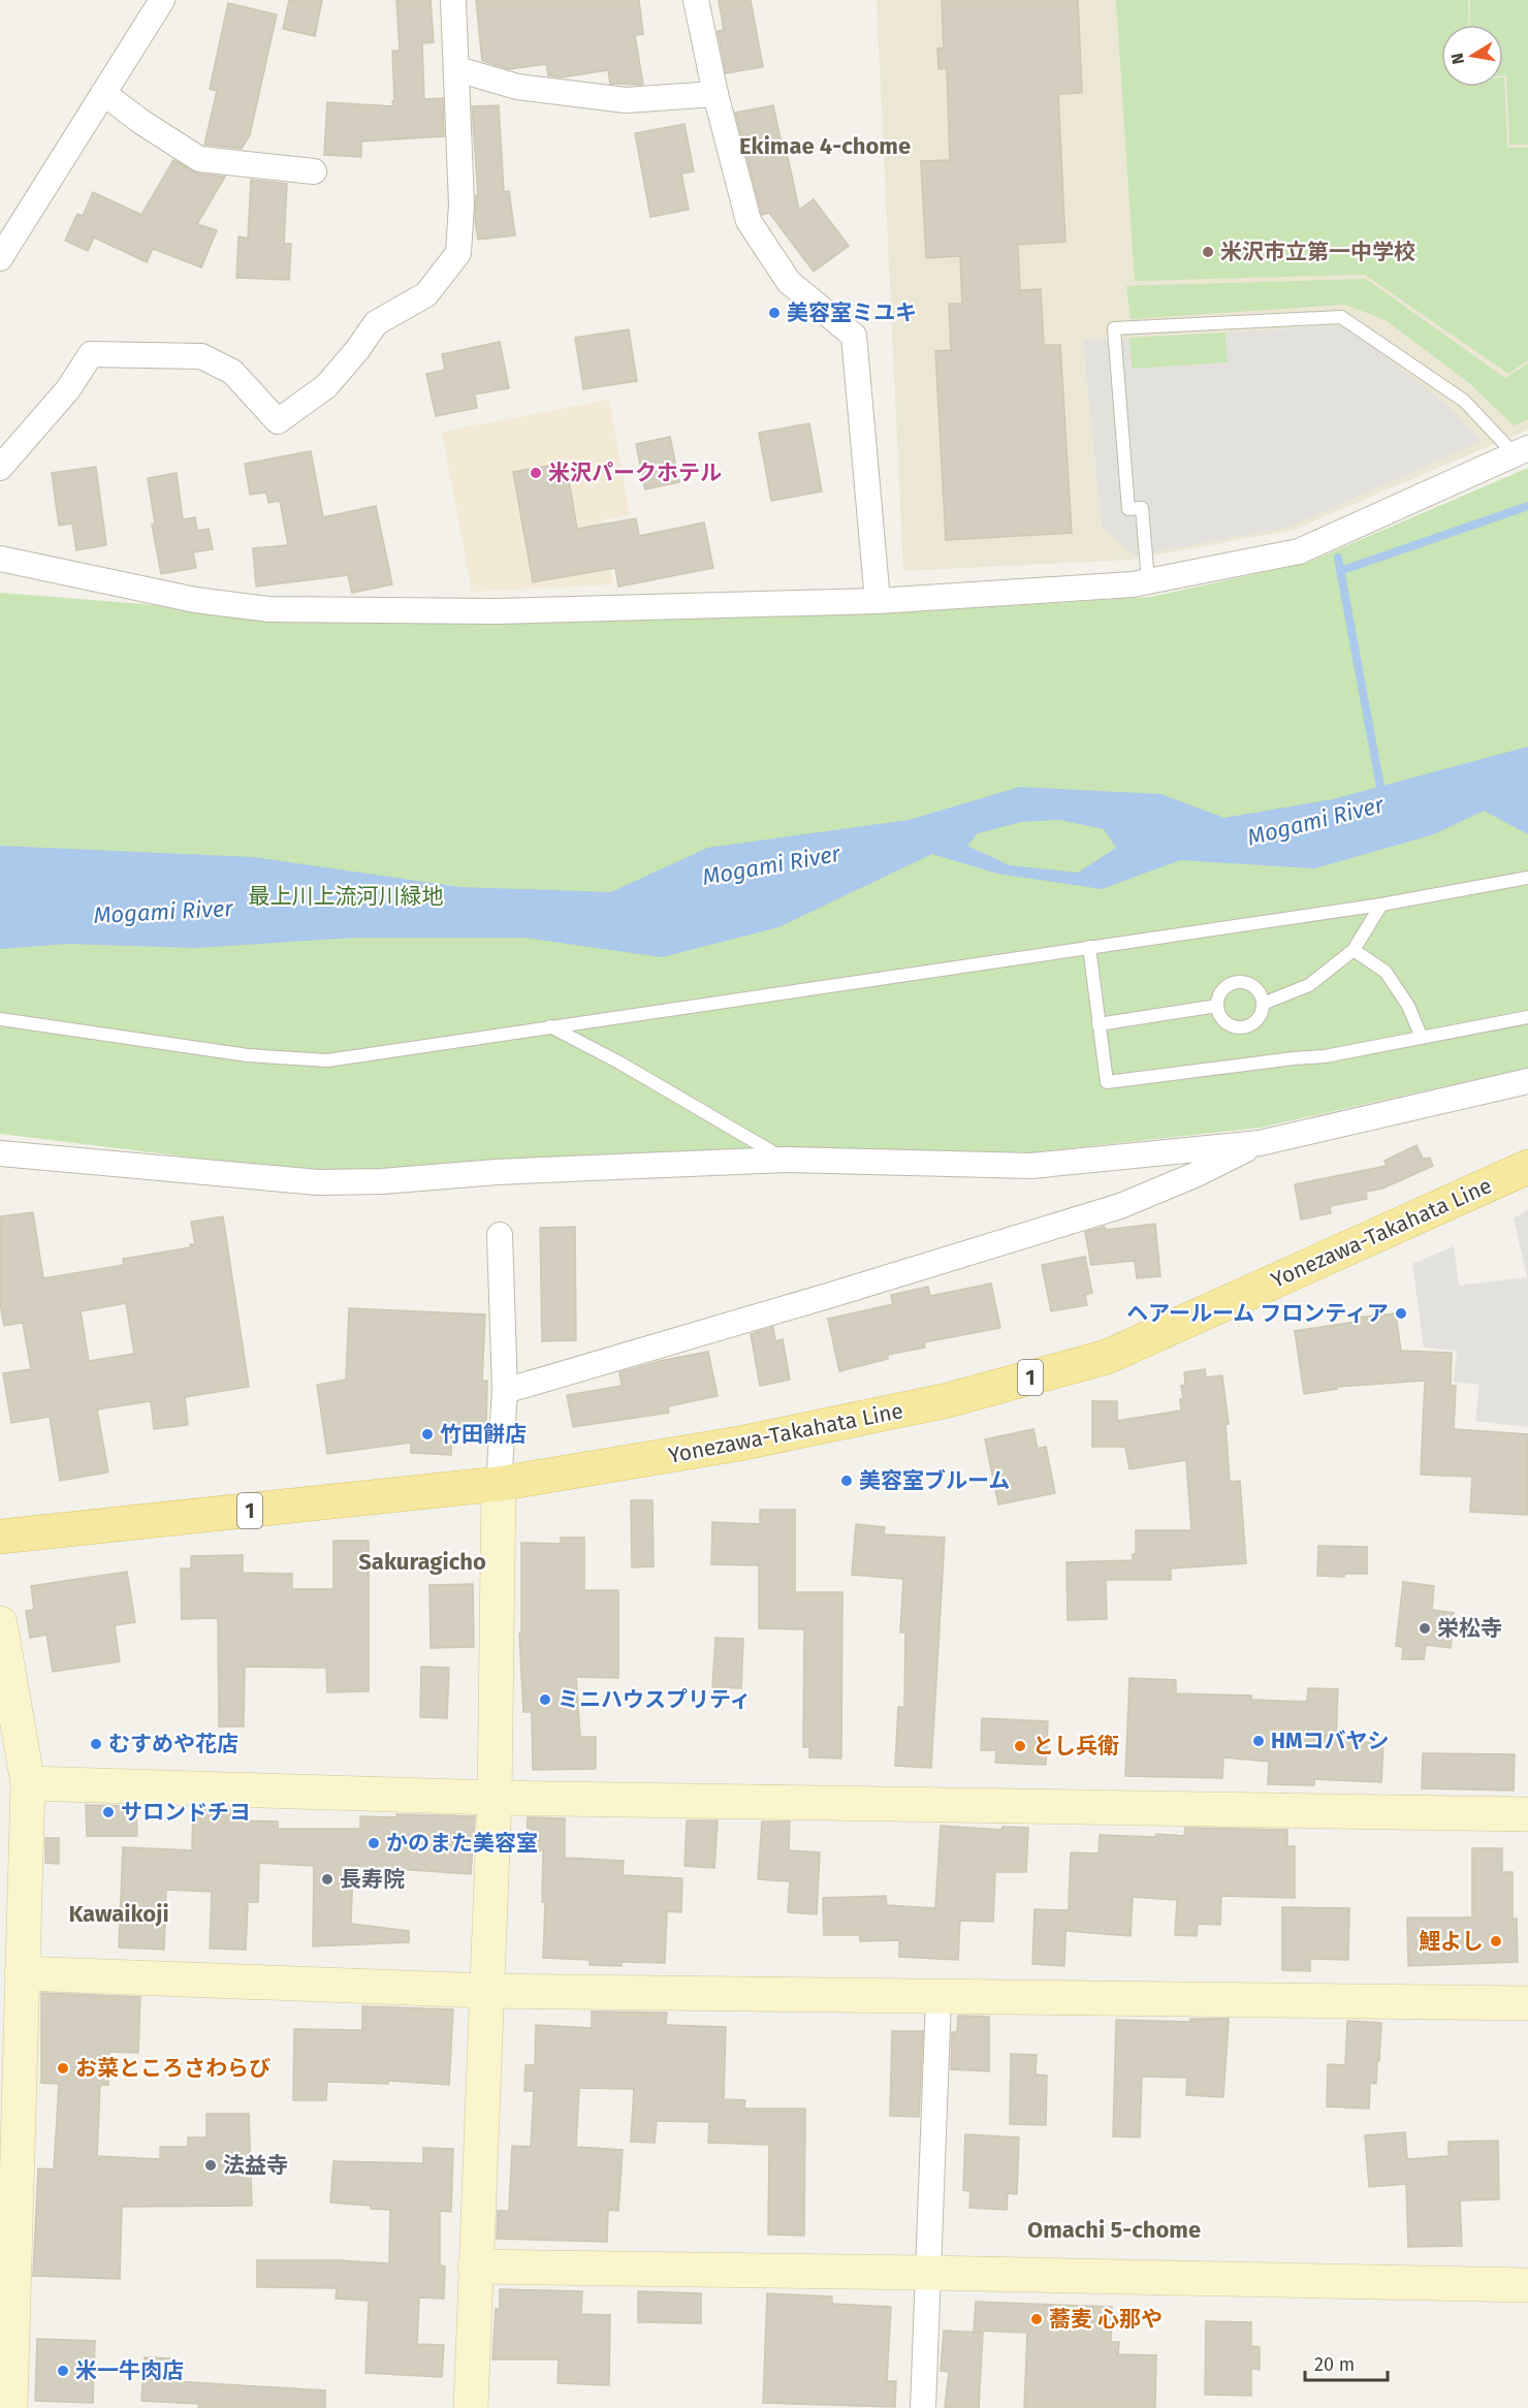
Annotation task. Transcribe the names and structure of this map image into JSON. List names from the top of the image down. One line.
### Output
{"streets":{"main road":["Yonezawa-Takahata Line","1"]},"districts":["Ekimae 4-chome","Sakuragicho","Kawaikoji","Omachi 5-chome"],"water":["Mogami River"],"parks":["最上川上流河川緑地"],"places":["米沢市立第一中学校","美容室ミユキ","米沢パークホテル","ヘアールーム フロンティア","竹田餅店","美容室ブルーム","栄松寺","ミニハウスプリティ","HMコバヤシ","むすめや花店","とし兵衛","サロンドチヨ","かのまた美容室","長寿院","鯉よし","お菜ところさわらび","法益寺","蕎麦 心那や","米一牛肉店"],"scale_bar":"20 m","north":"left"}
